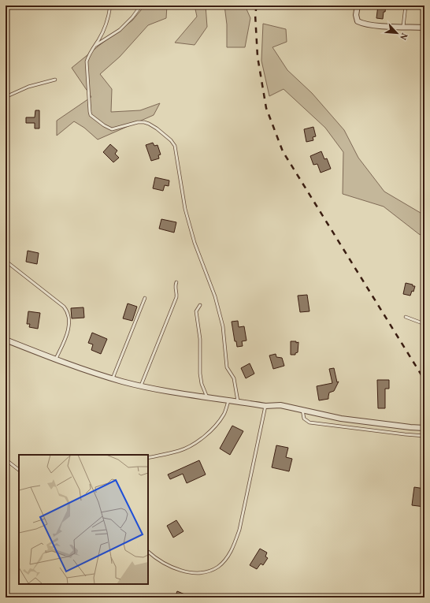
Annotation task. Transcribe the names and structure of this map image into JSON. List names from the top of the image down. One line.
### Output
{"north":"bottom right"}
